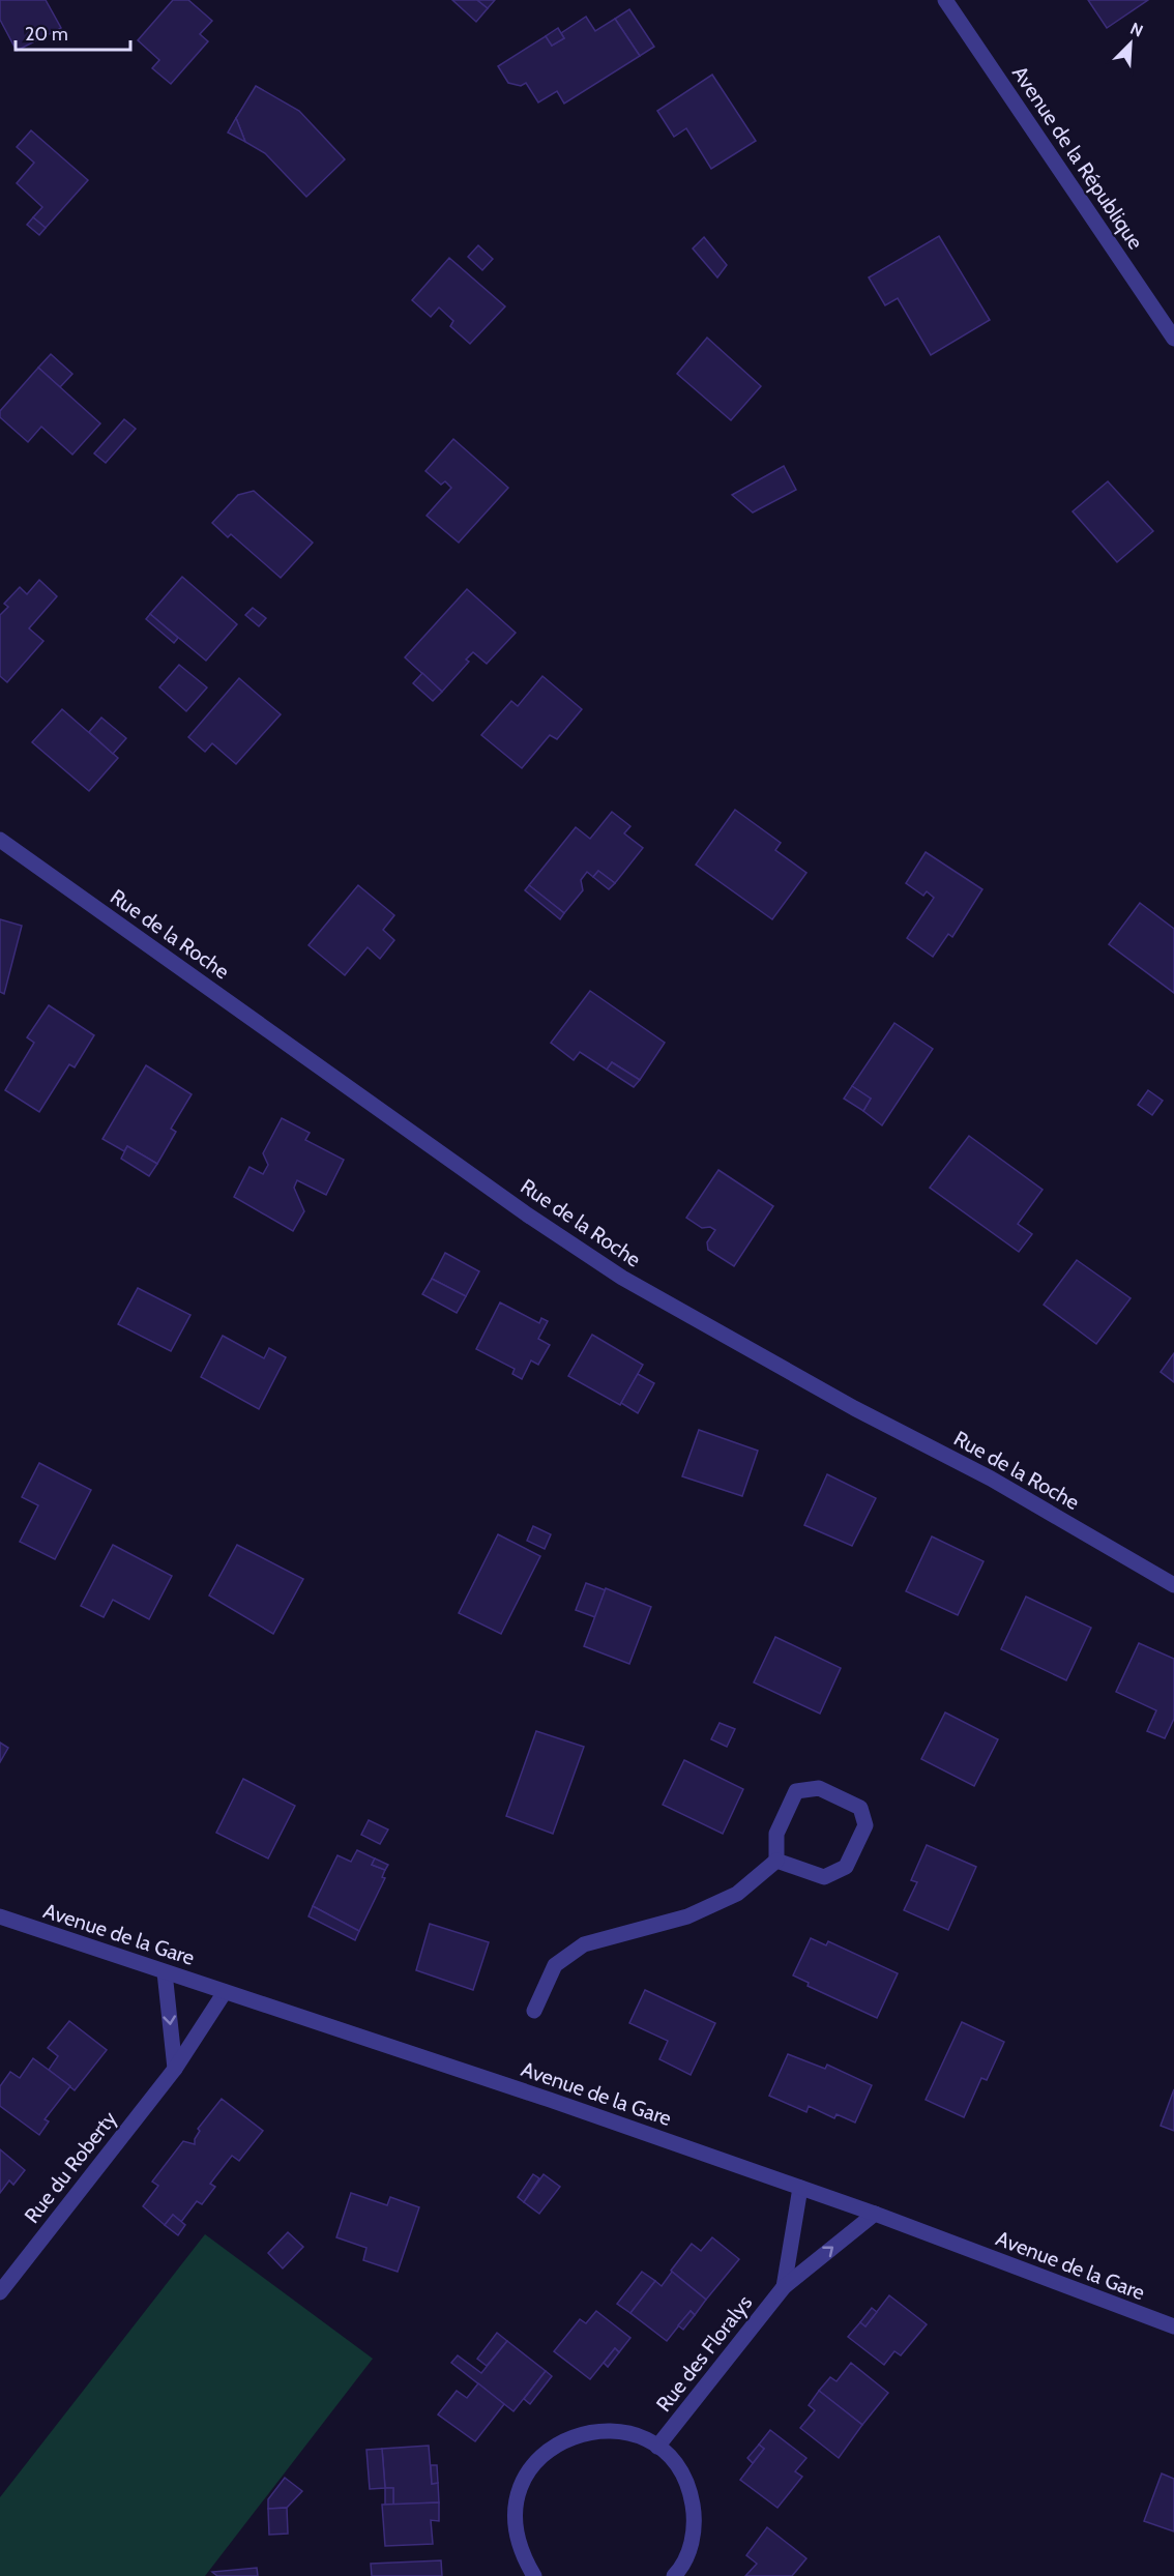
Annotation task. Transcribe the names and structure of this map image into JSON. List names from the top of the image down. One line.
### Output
{"streets":{"street":["Avenue de la République","Rue de la Roche","Avenue de la Gare","Rue du Roberty","Rue des Floralys"]},"crossings":[["Avenue de la Gare","Rue du Roberty"],["Avenue de la Gare","Rue des Floralys"]],"scale_bar":"20 m","north":"top right"}
